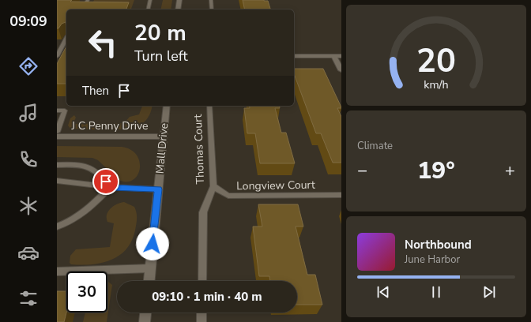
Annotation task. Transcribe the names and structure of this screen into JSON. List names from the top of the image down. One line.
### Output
{"streets":{"street":["J C Penny Drive","Mall Drive"],"lane":["Thomas Court","Longview Court"]},"crossings":[["J C Penny Drive","Mall Drive"],["Thomas Court","Longview Court"]],"page":{"tabs":"09:09","turn":["20 m","Turn left"],"then":"Then","tile":"Climate","heat":["−","19°","+"],"song":["Northbound","June Harbor"],"limit":"30","trip":"09:10 · 1 min · 40 m","gauge":["20","km/h"]}}
